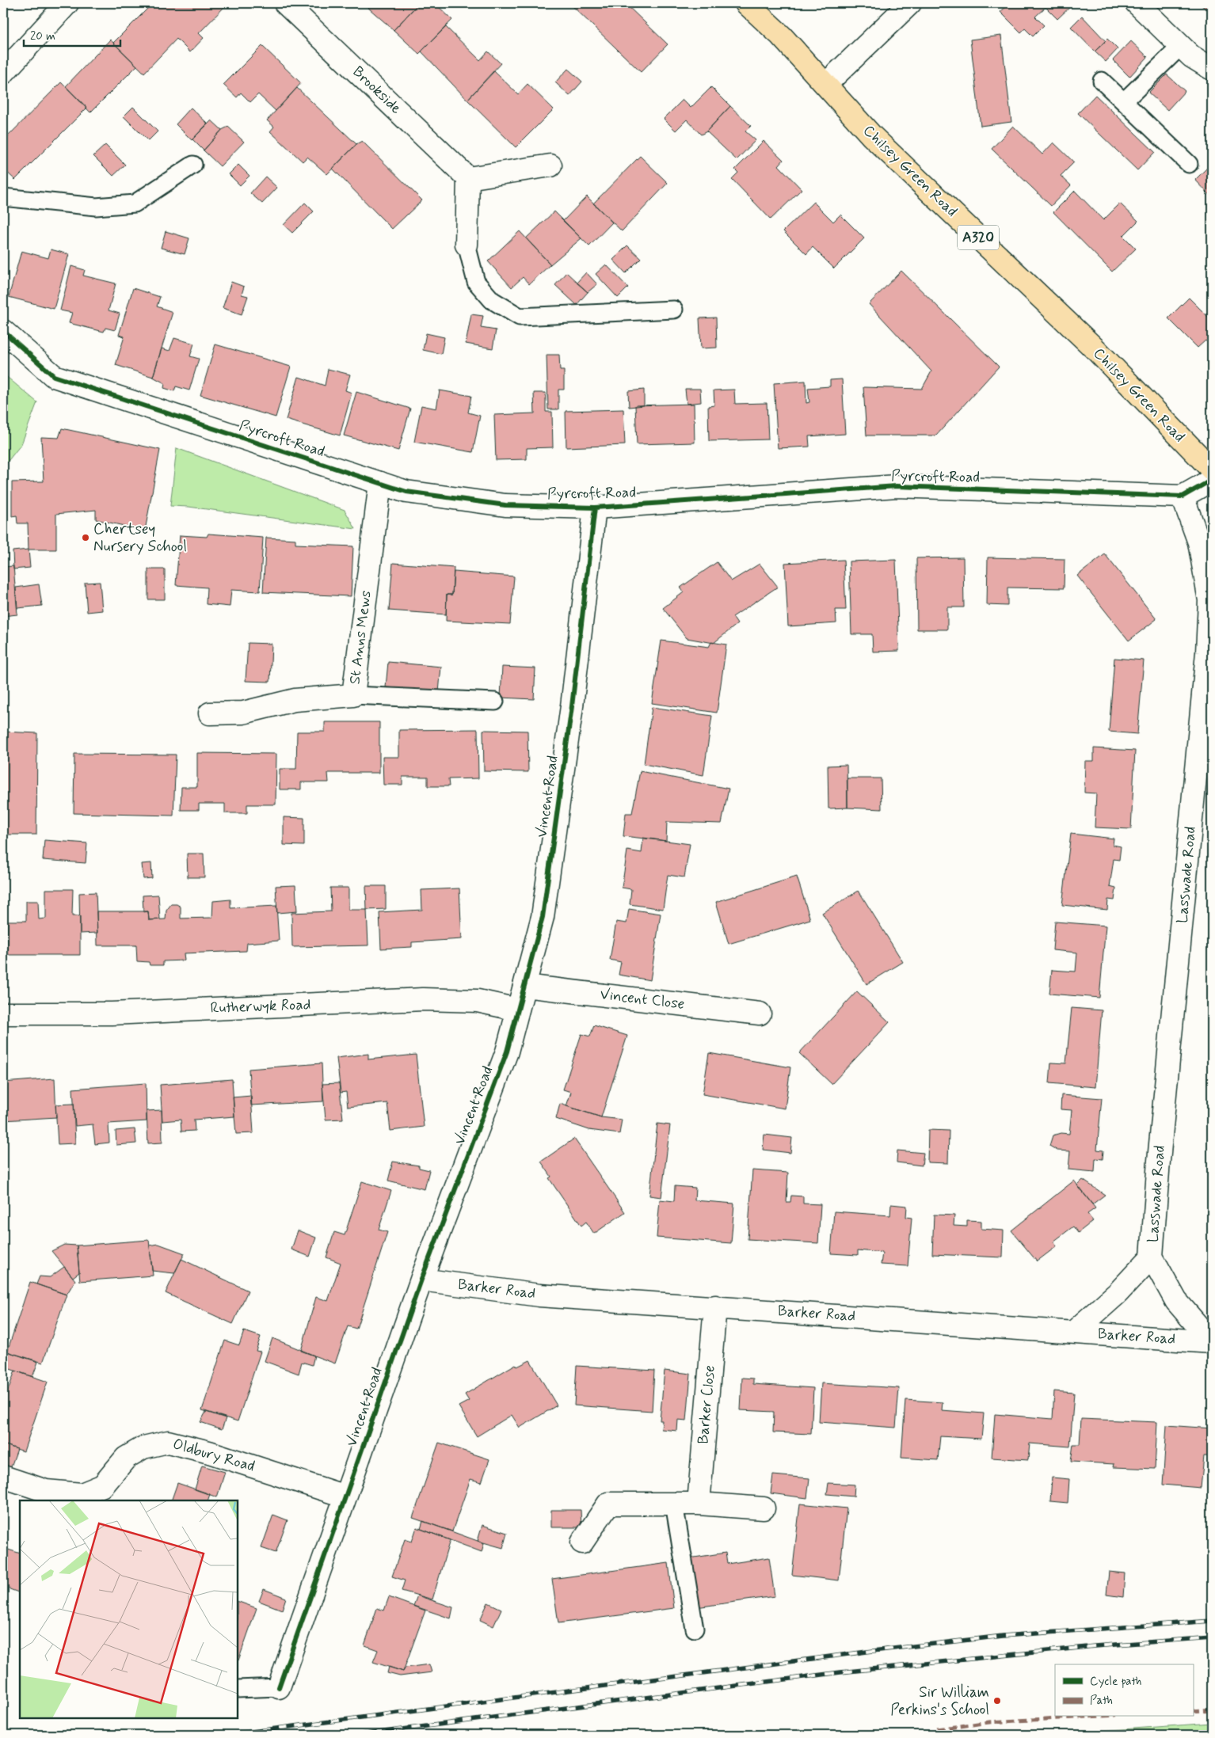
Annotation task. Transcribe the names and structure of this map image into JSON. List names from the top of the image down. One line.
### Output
{"streets":{"main road":["Chilsey Green Road","A320"],"street":["Brookside","Pyrcroft Road","St Anns Mews","Vincent Road","Lasswade Road","Vincent Close","Rutherwyk Road","Barker Road","Barker Close","Oldbury Road"]},"crossings":[["Pyrcroft Road","St Anns Mews"],["Pyrcroft Road","Vincent Road"],["Pyrcroft Road","Lasswade Road"],["Vincent Road","Vincent Close"],["Vincent Road","Rutherwyk Road"],["Vincent Road","Barker Road"],["Vincent Road","Oldbury Road"],["Lasswade Road","Barker Road"],["Barker Road","Barker Close"]],"places":["Chertsey Nursery School","Sir William Perkins's School"],"legend":["Cycle path","Path"],"scale_bar":"20 m"}
